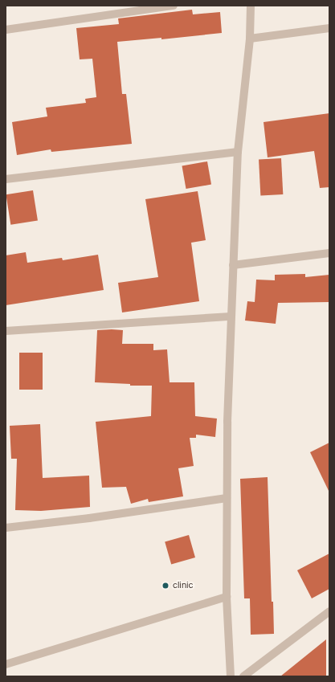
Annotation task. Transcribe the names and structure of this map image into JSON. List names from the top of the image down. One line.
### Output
{"places":["clinic"]}
